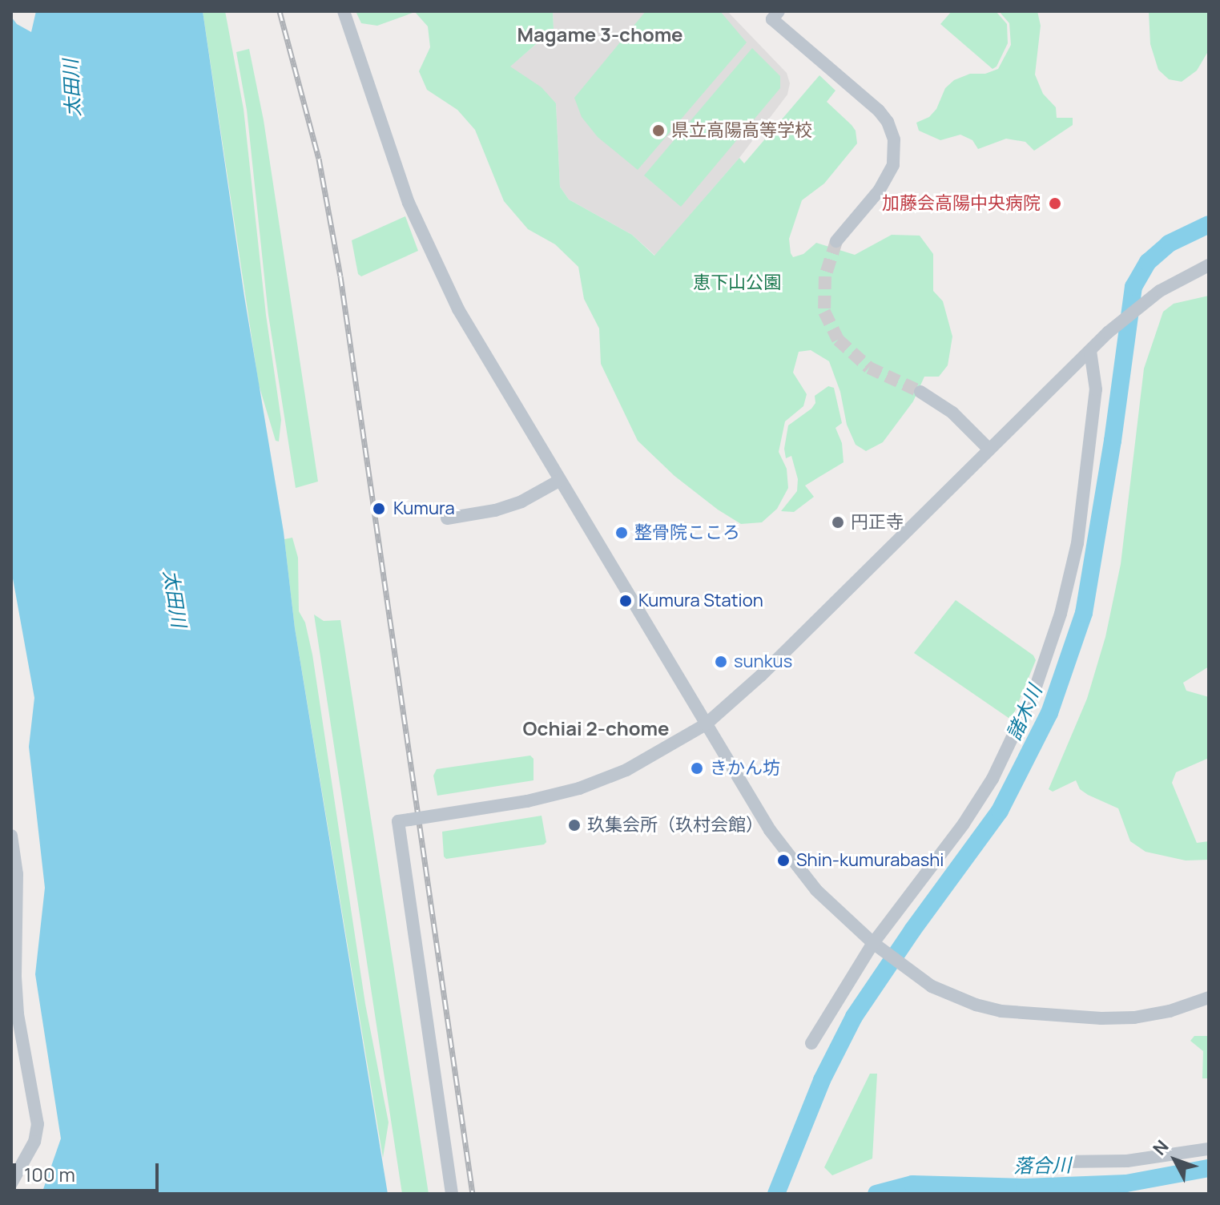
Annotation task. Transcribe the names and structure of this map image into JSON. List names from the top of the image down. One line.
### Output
{"districts":["Magame 3-chome","Ochiai 2-chome"],"water":["太田川","諸木川","落合川"],"parks":["恵下山公園"],"places":["県立高陽高等学校","加藤会高陽中央病院","Kumura","円正寺","整骨院こころ","Kumura Station","sunkus","きかん坊","玖集会所（玖村会館）","Shin-kumurabashi"],"scale_bar":"100 m","north":"top left"}
